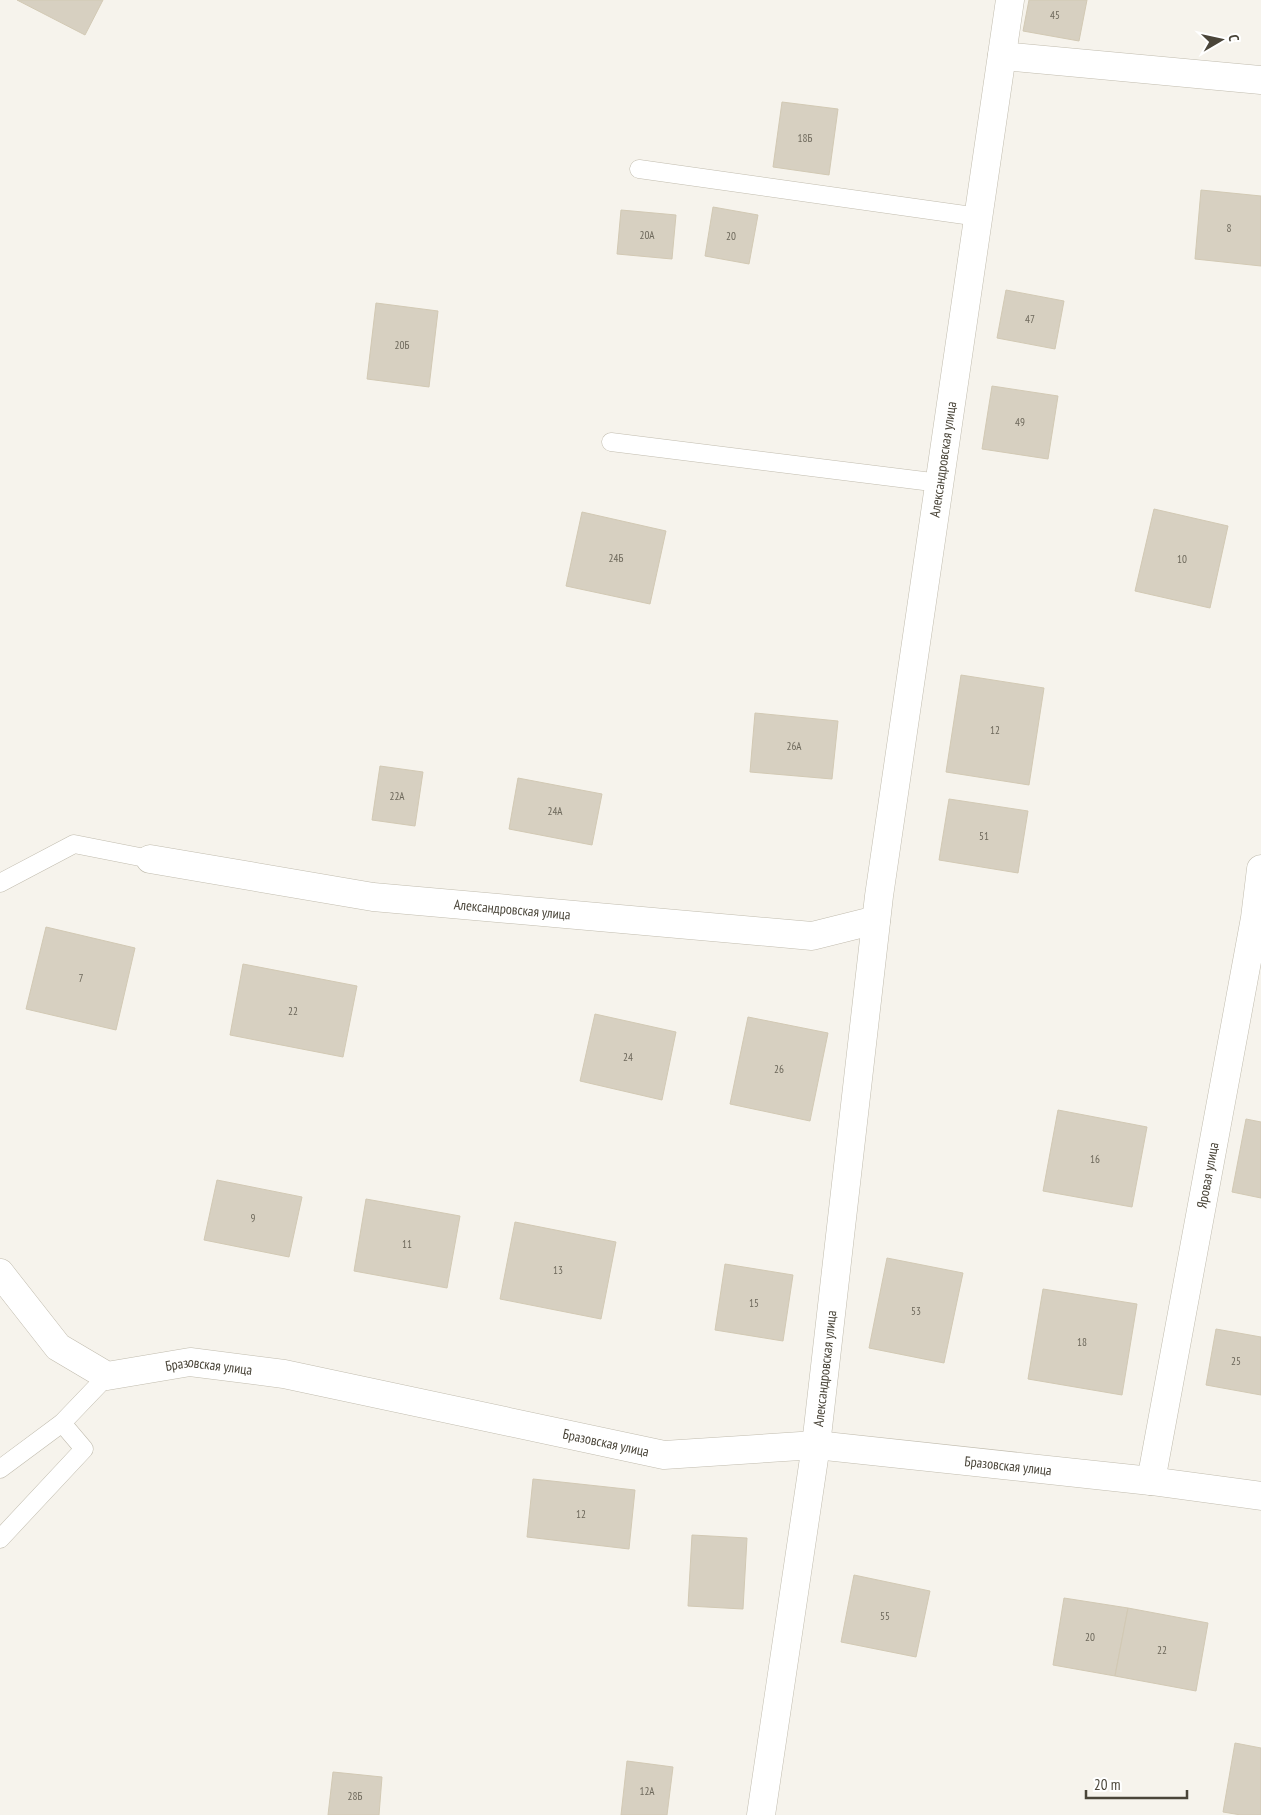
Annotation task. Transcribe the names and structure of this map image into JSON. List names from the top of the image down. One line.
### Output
{"streets":{"street":["Александровская улица","Яровая улица","Бразовская улица"]},"crossings":[["Александровская улица","Бразовская улица"],["Яровая улица","Бразовская улица"]],"house_numbers":["45","18Б","8","20А","20","47","20Б","49","24Б","10","12","26А","22А","24А","51","7","22","24","26","16","9","11","13","15","53","18","25","12","55","20","22","12А","28Б"],"scale_bar":"20 m","north":"right"}
